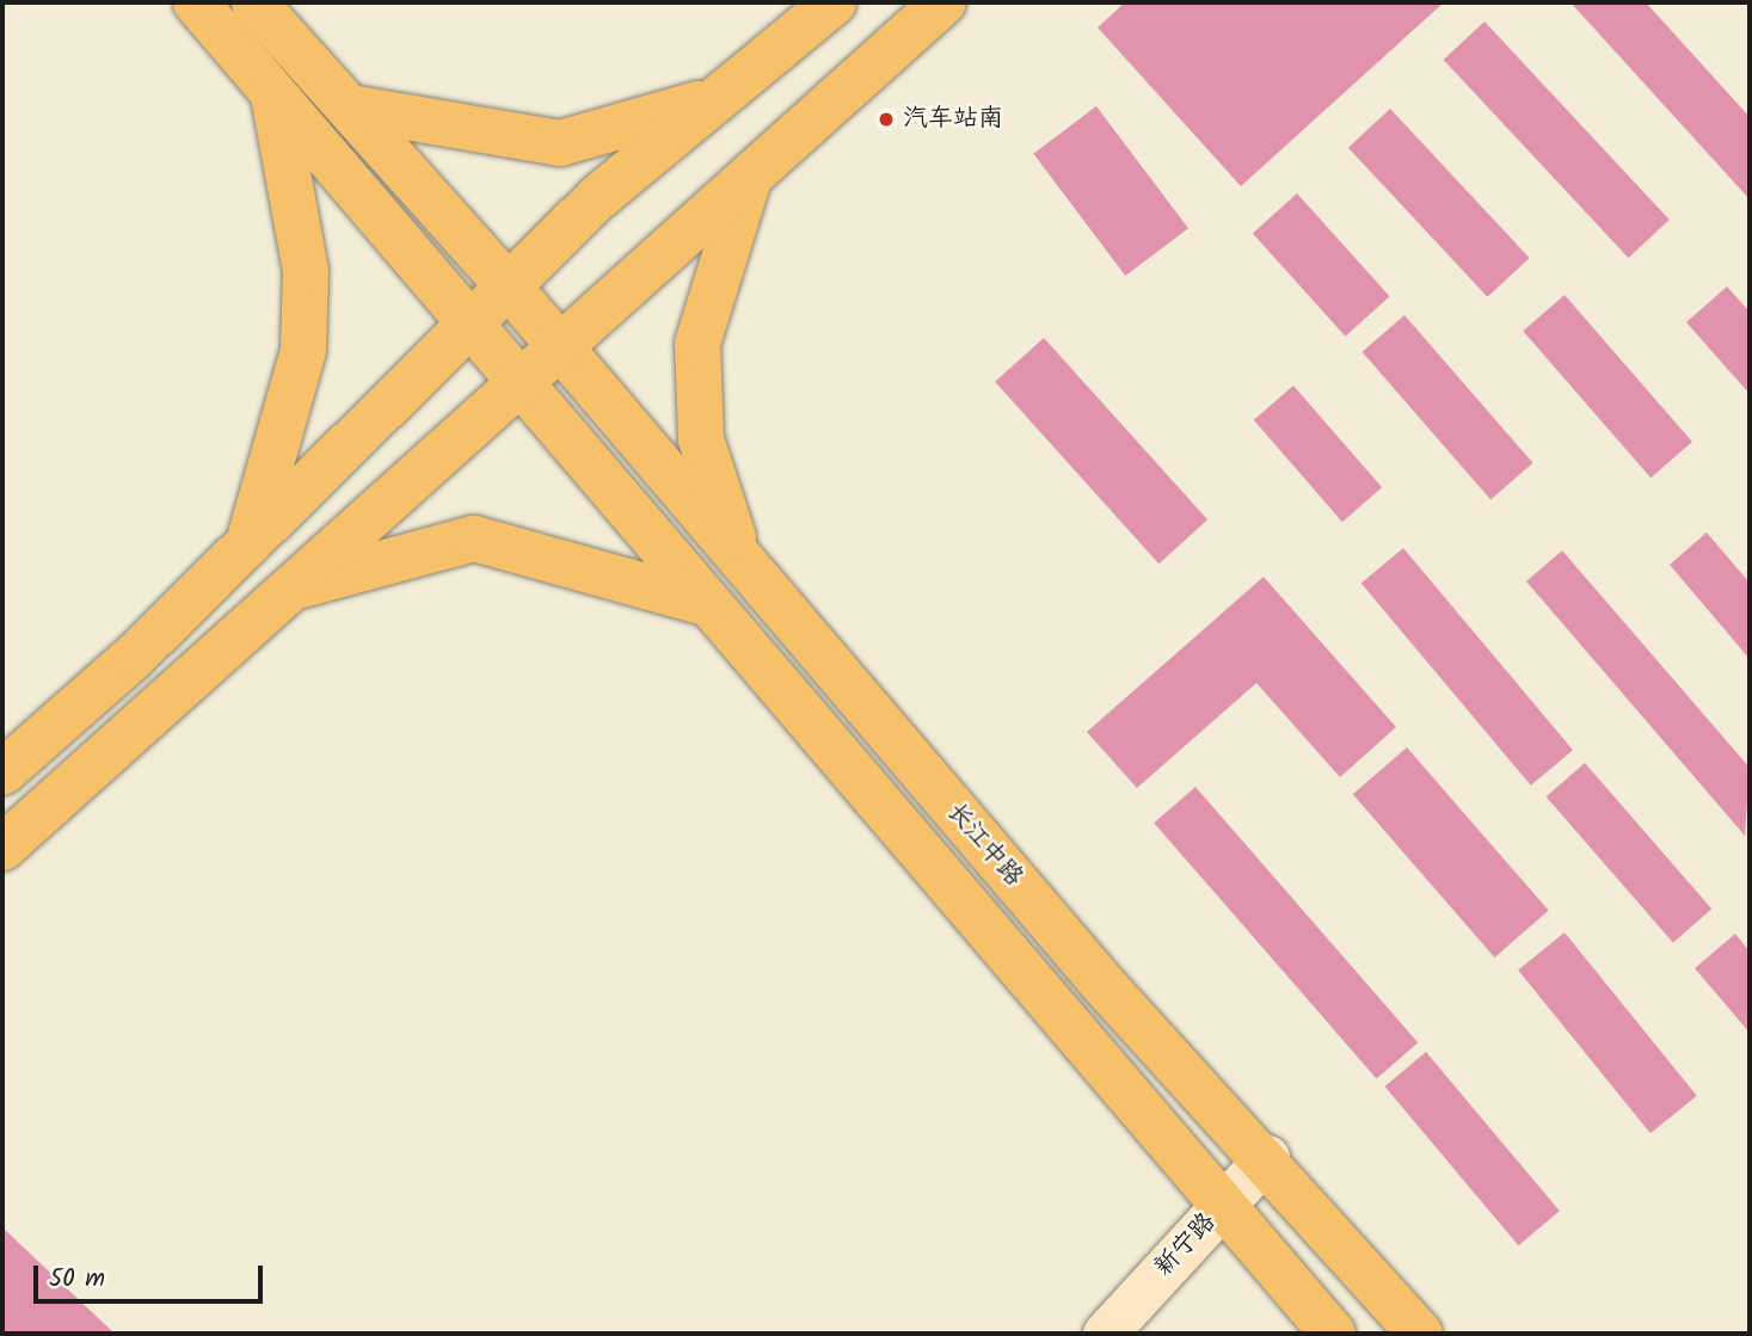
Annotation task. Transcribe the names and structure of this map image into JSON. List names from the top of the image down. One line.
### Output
{"streets":{"main road":["长江中路"],"street":["新宁路"]},"crossings":[["长江中路","新宁路"]],"places":["汽车站南"],"scale_bar":"50 m"}
